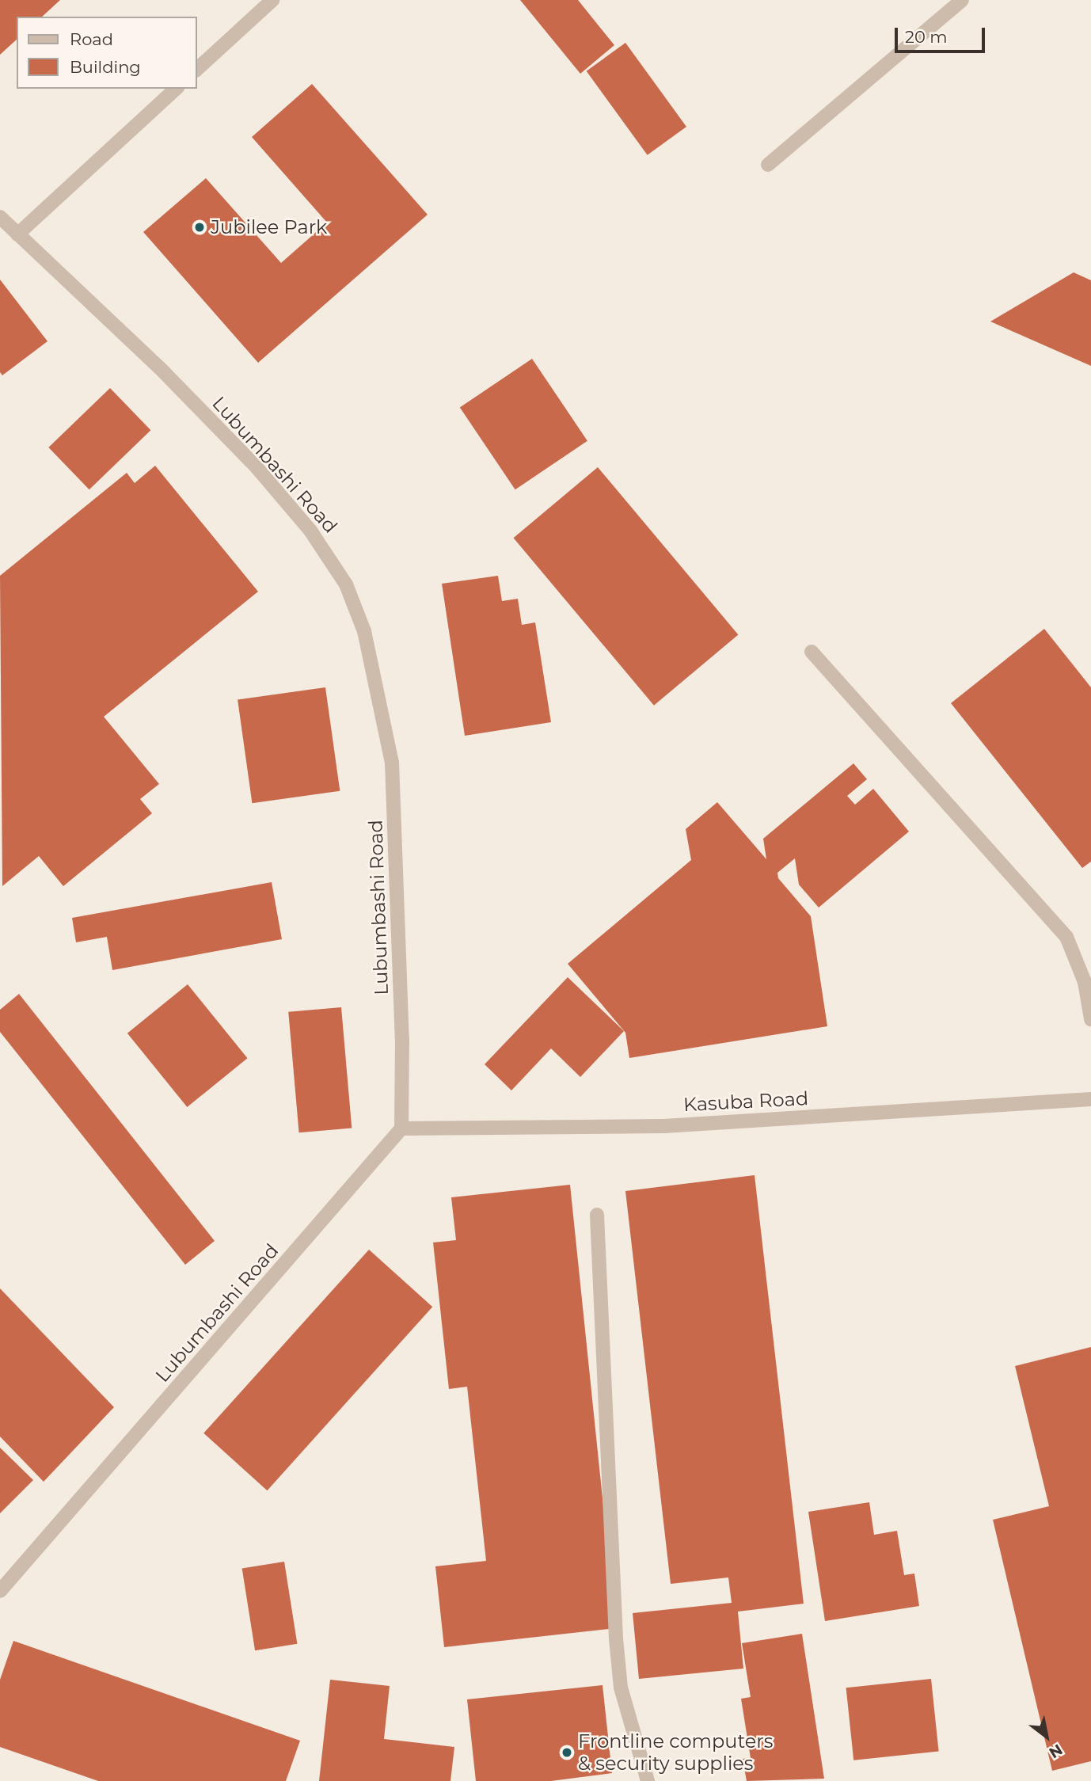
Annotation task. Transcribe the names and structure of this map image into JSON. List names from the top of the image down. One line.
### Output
{"streets":{"street":["Lubumbashi Road","Kasuba Road"]},"crossings":[["Lubumbashi Road","Kasuba Road"]],"places":["Jubilee Park","Frontline computers & security supplies"],"legend":["Road","Building"],"scale_bar":"20 m","north":"bottom right"}
